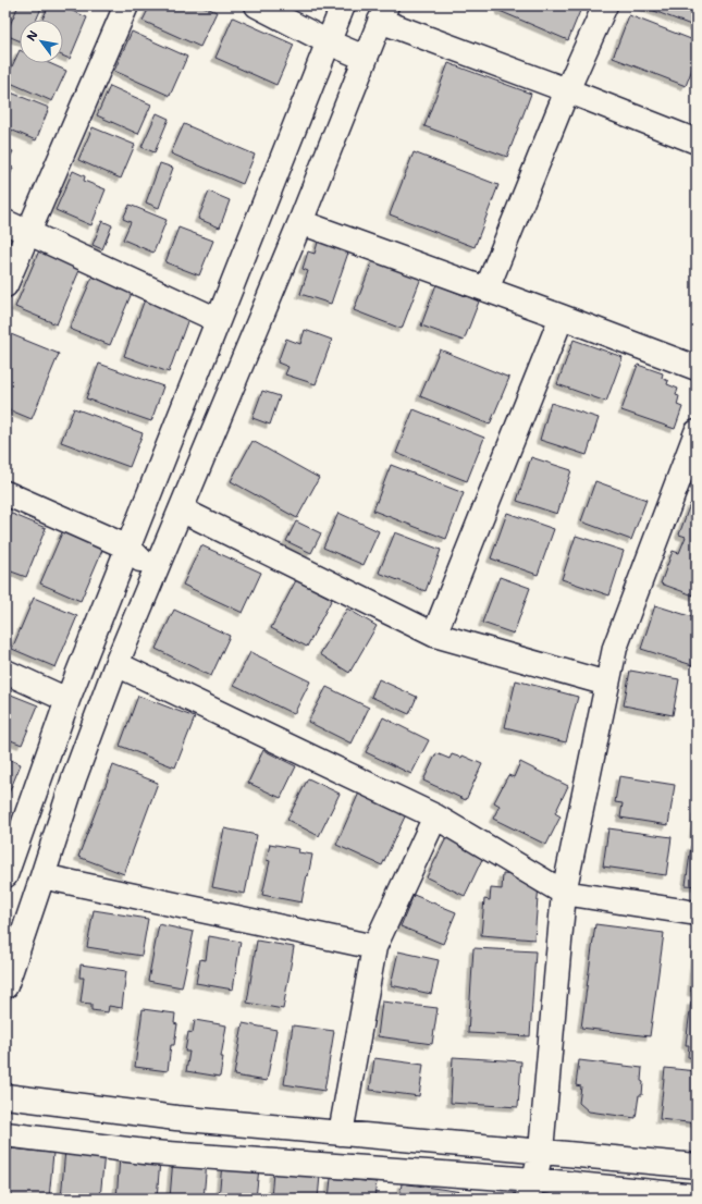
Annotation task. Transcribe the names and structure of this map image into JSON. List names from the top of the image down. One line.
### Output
{"north":"top left"}
